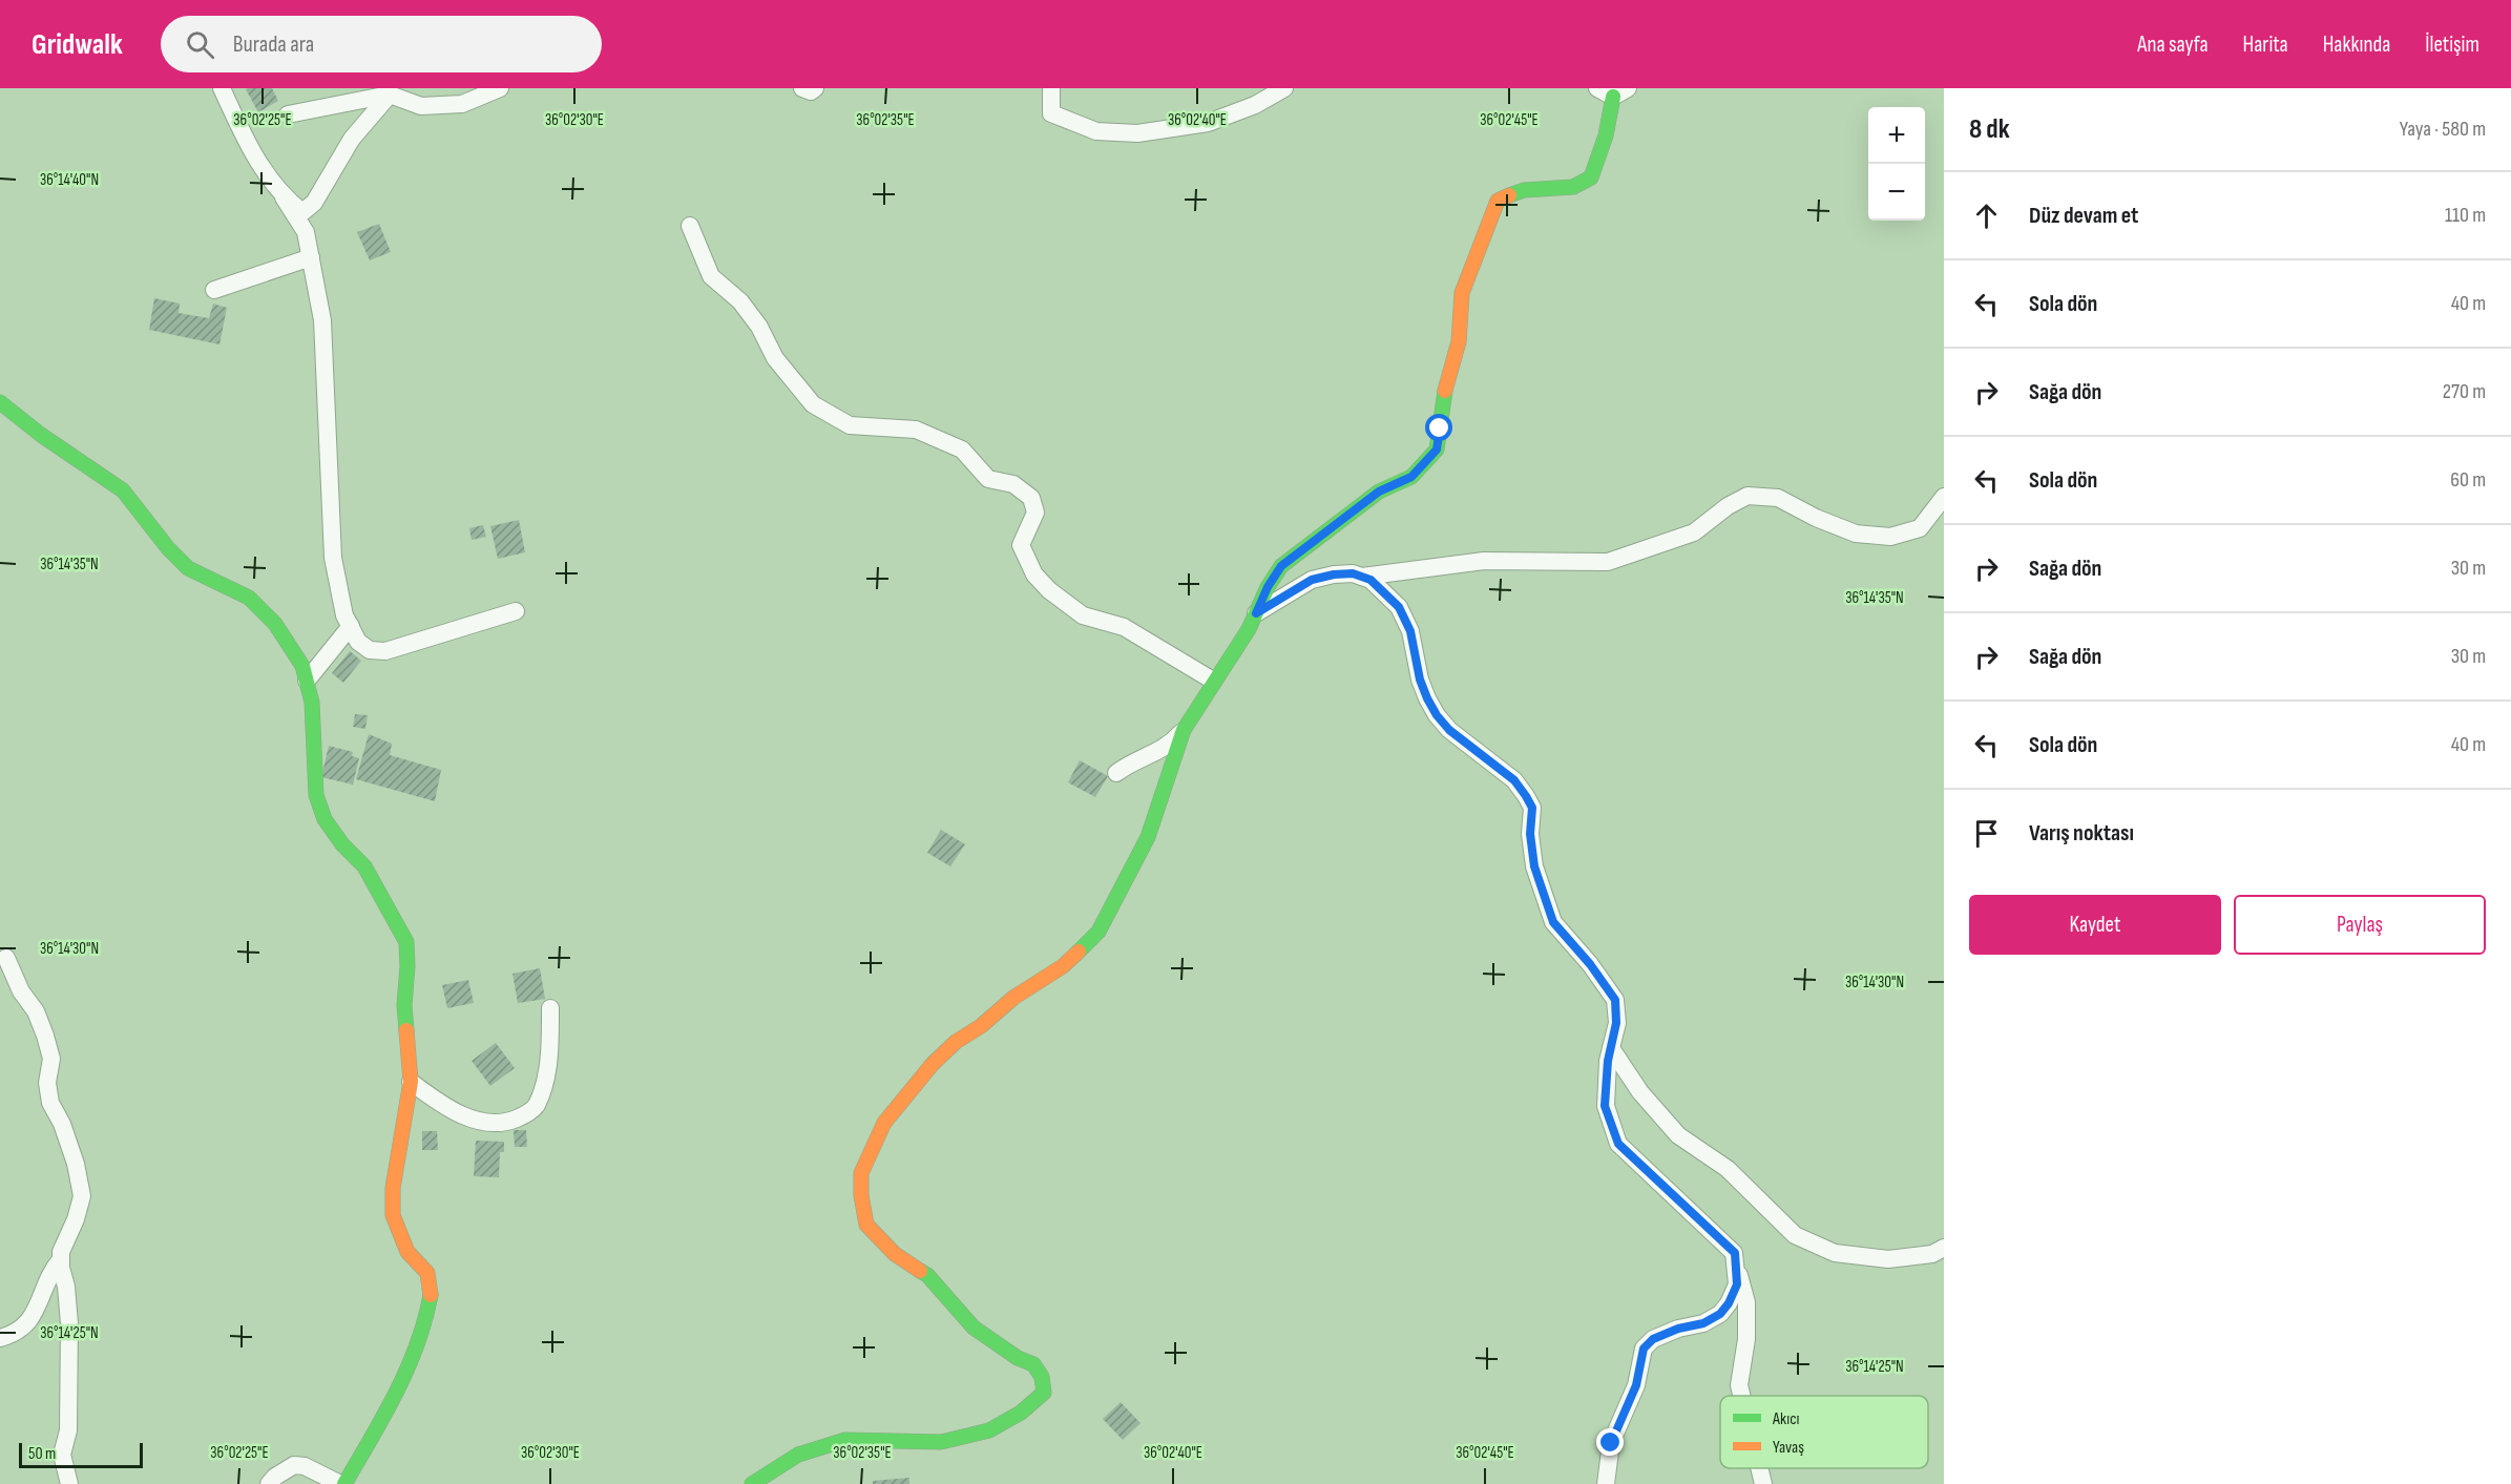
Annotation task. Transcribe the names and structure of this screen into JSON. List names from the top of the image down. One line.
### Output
{"legend":["Akıcı","Yavaş"],"scale_bar":"50 m","page":{"header":"Gridwalk","search":"Burada ara","nav":["Ana sayfa","Harita","Hakkında","İletişim"],"heading":["8 dk","Yaya · 580 m"],"map_buttons":["+","−"],"list":[["Düz devam et","110 m"],["Sola dön","40 m"],["Sağa dön","270 m"],["Sola dön","60 m"],["Sağa dön","30 m"],["Sağa dön","30 m"],["Sola dön","40 m"],"Varış noktası"],"buttons":["Kaydet","Paylaş"],"scale":"50 m"},"coordinates":["36°02'25\"E","36°02'30\"E","36°02'35\"E","36°02'40\"E","36°02'45\"E","36°14'40\"N","36°14'35\"N","36°14'30\"N","36°14'25\"N"]}
